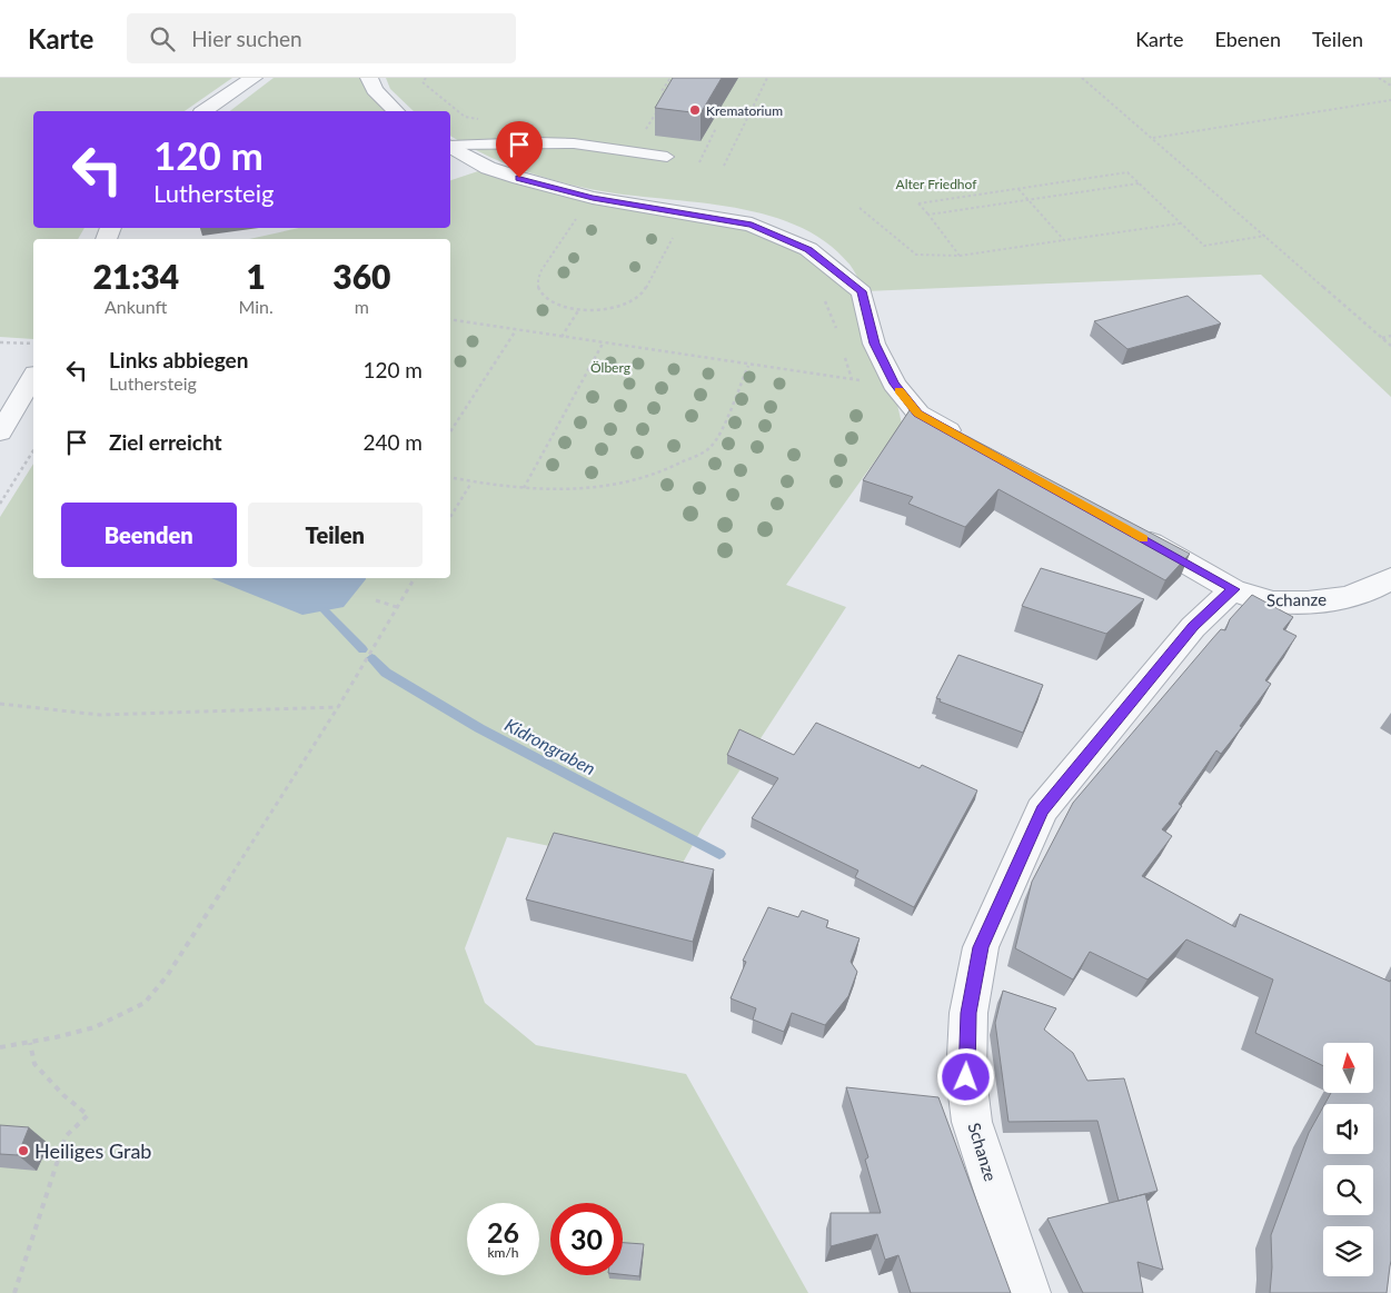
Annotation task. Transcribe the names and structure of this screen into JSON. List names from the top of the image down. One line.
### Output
{"streets":{"street":["Schanze"]},"water":["Kidrongraben"],"parks":["Alter Friedhof","Ölberg"],"places":["Krematorium","Heiliges Grab"],"north":"top","page":{"header":"Karte","search":"Hier suchen","nav":["Karte","Ebenen","Teilen"],"turn":["120 m","Luthersteig"],"eta":["21:34","Ankunft","1","Min.","360","m"],"list":[{"name":"Links abbiegen","note":"Luthersteig","value":"120 m"},{"name":"Ziel erreicht","value":"240 m"}],"buttons":["Beenden","Teilen"],"speed":"26 km/h","limit":"30"}}
